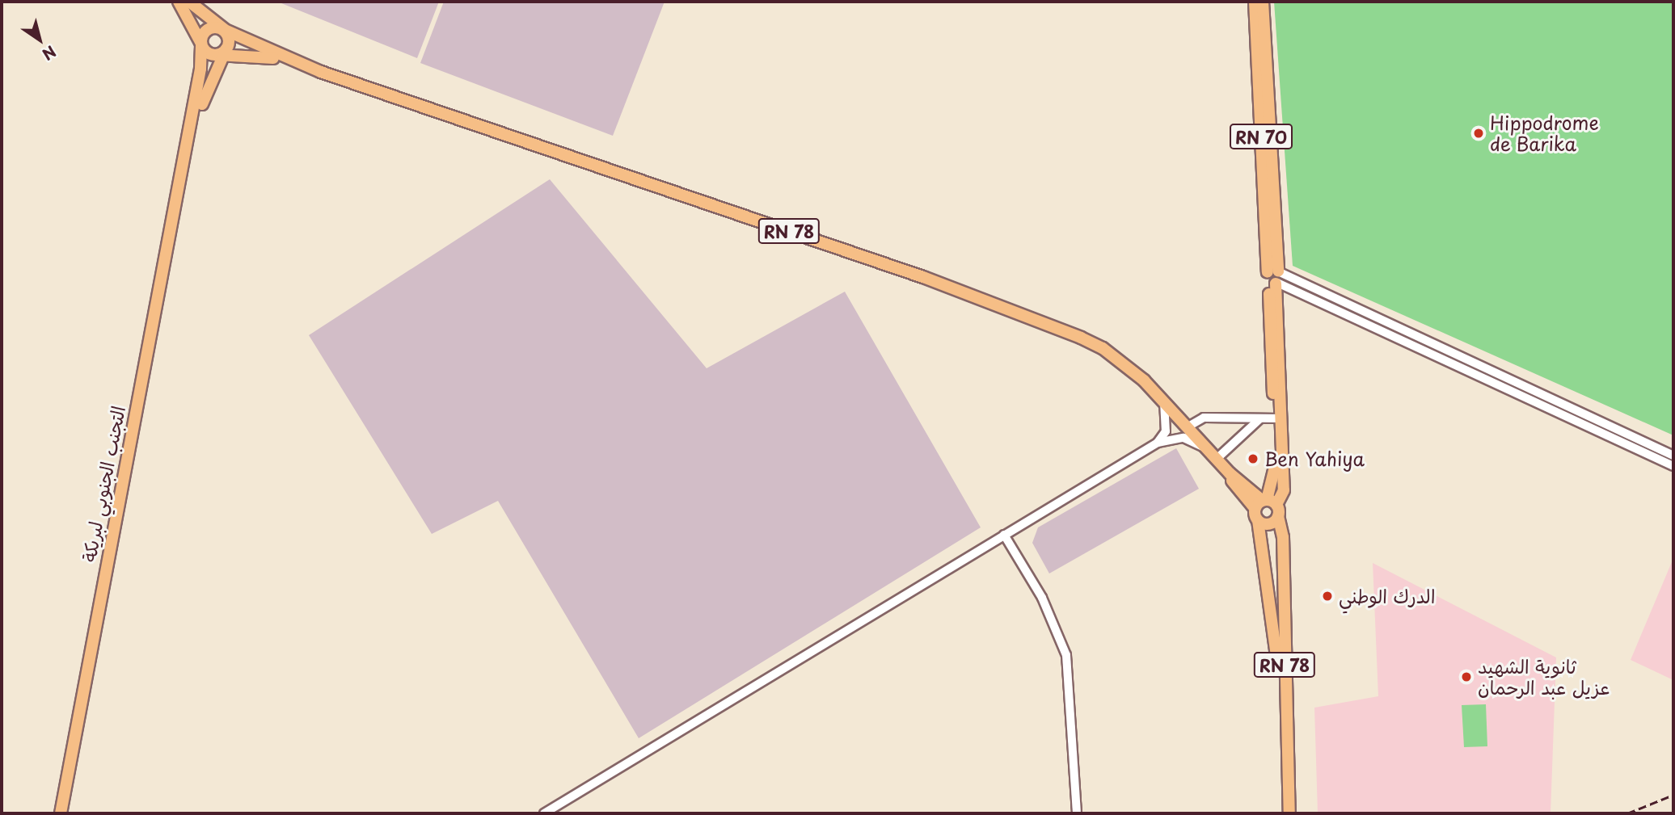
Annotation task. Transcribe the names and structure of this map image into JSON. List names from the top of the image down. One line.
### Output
{"streets":{"main road":["RN 70","RN 78","التجنب الجنوبي لبريكة"]},"crossings":[["RN 70","RN 78"]],"places":["Hippodrome de Barika","Ben Yahiya","الدرك الوطني","ثانوية الشهيد عزيل عبد الرحمان"],"north":"bottom right"}
